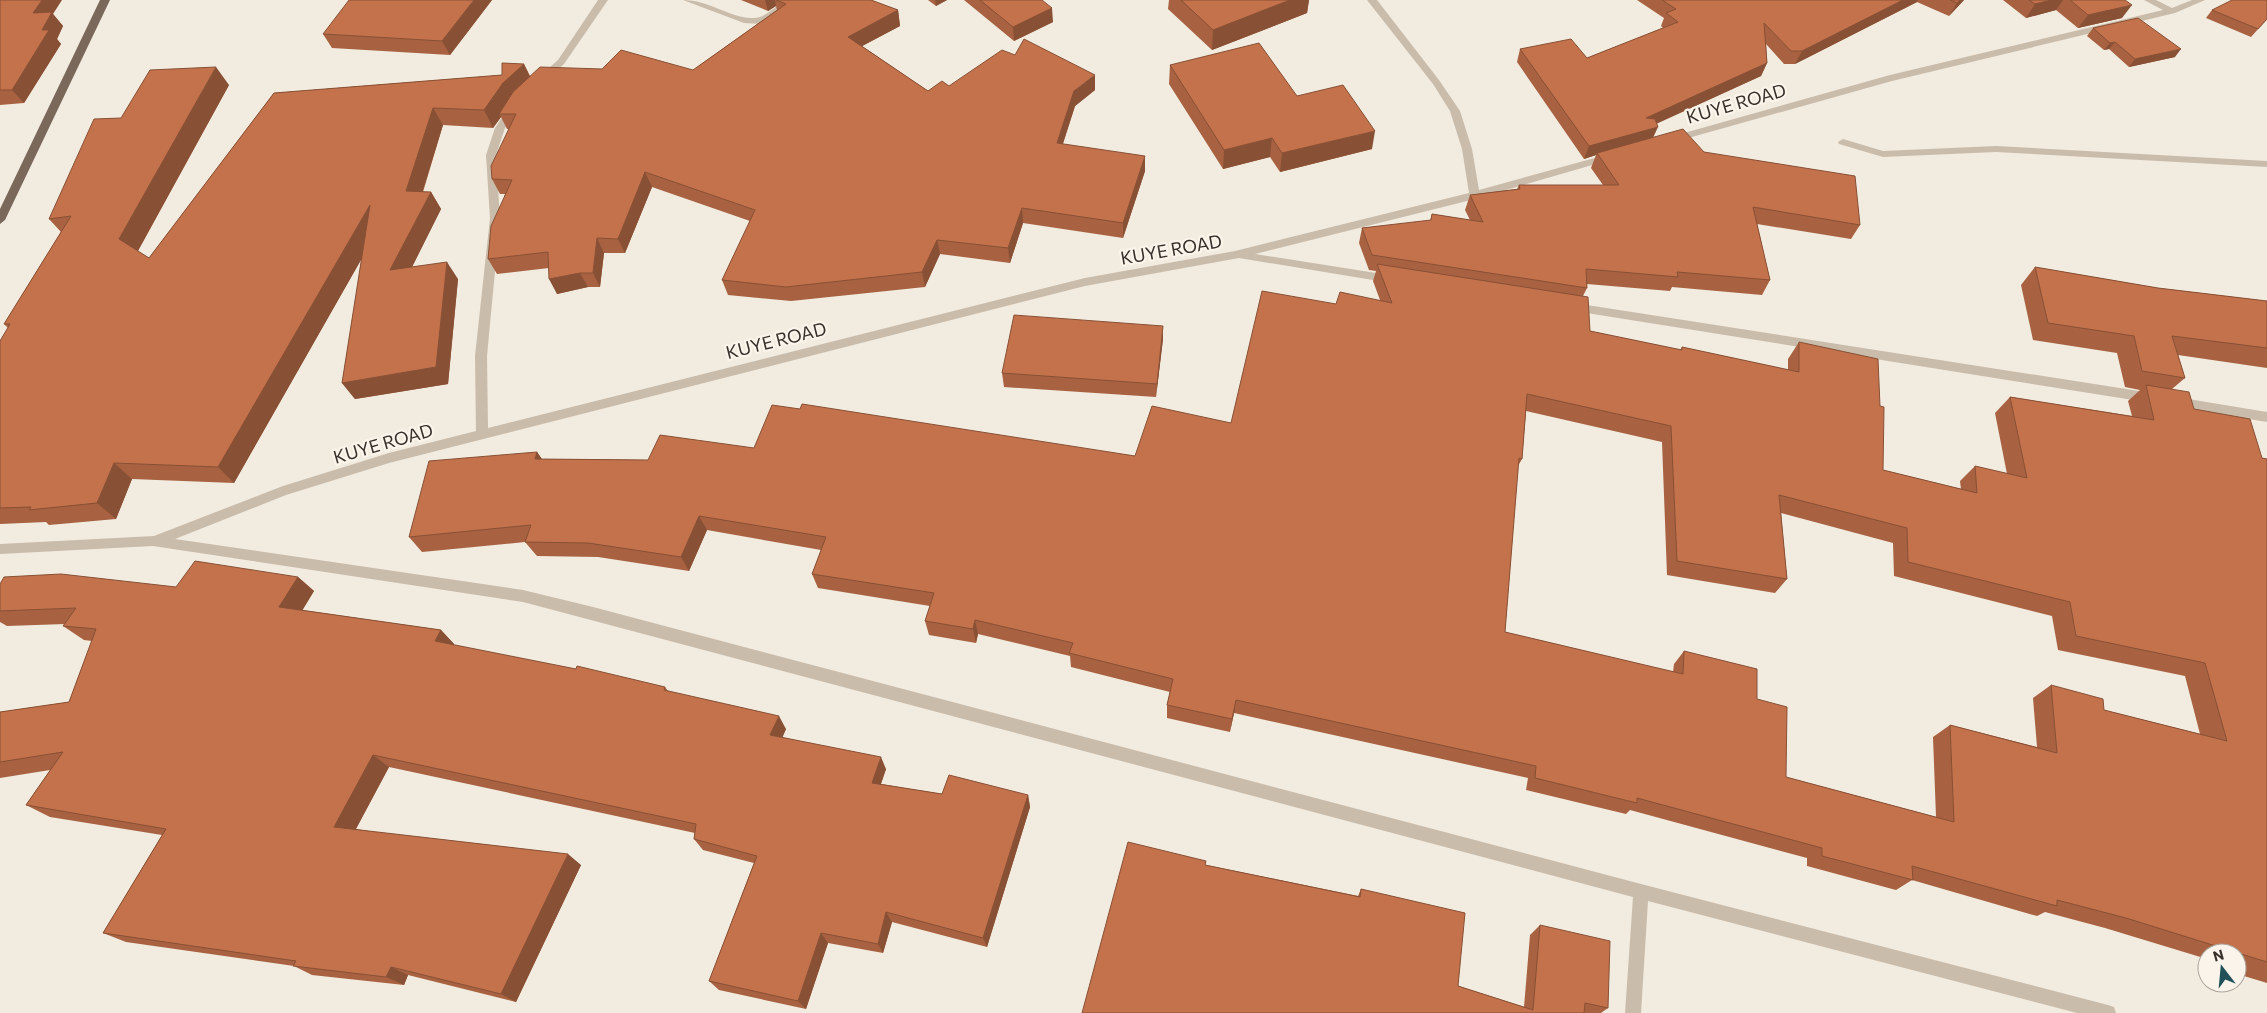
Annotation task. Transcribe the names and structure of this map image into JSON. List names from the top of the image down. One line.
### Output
{"streets":{"street":["KUYE ROAD"]},"north":"top"}
